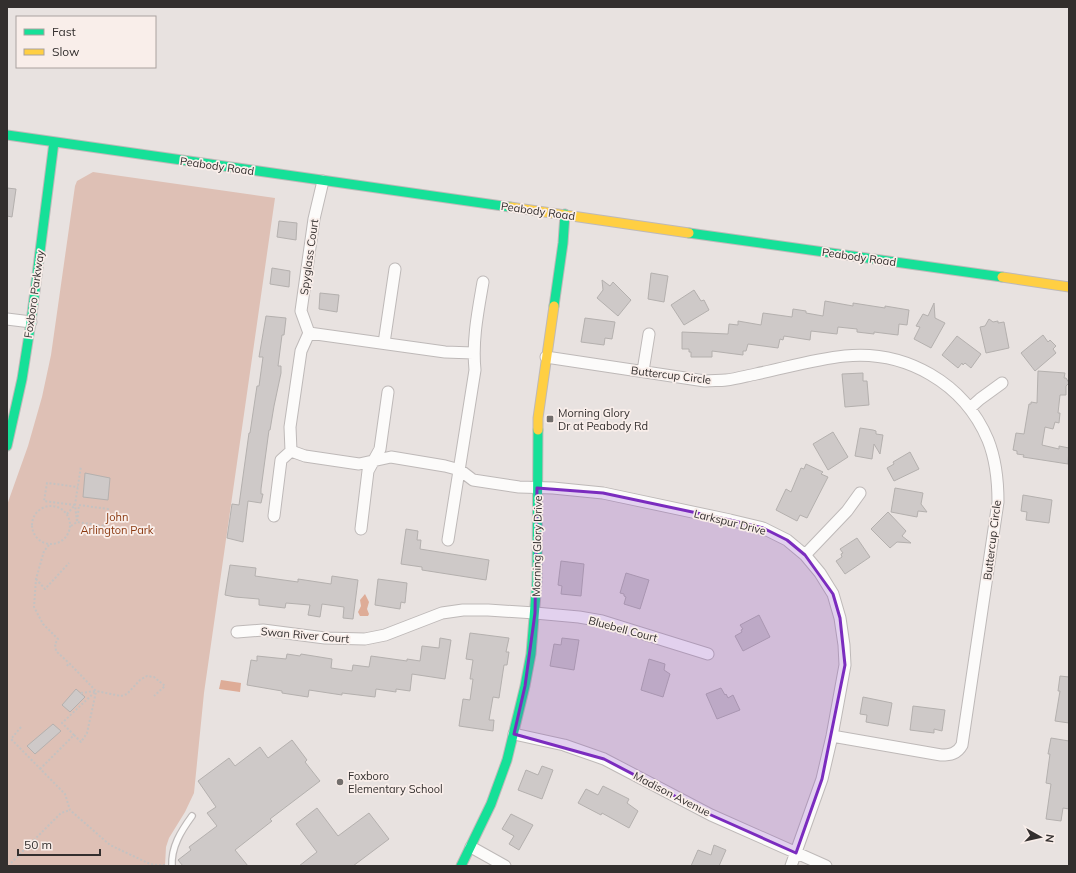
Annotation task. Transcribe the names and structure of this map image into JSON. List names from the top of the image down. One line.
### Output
{"streets":{"main road":["Peabody Road","Foxboro Parkway","Morning Glory Drive"],"street":["Spyglass Court","Buttercup Circle","Larkspur Drive","Bluebell Court","Swan River Court","Madison Avenue"]},"crossings":[["Peabody Road","Spyglass Court"],["Peabody Road","Foxboro Parkway"],["Peabody Road","Morning Glory Drive"],["Buttercup Circle","Larkspur Drive"],["Buttercup Circle","Morning Glory Drive"],["Larkspur Drive","Morning Glory Drive"],["Larkspur Drive","Madison Avenue"],["Morning Glory Drive","Bluebell Court"],["Morning Glory Drive","Swan River Court"],["Morning Glory Drive","Madison Avenue"],["Bluebell Court","Swan River Court"]],"parks":["John Arlington Park"],"places":{"transit":["Morning Glory Dr at Peabody Rd"],"other":["Foxboro Elementary School"]},"legend":["Fast","Slow"],"scale_bar":"50 m","north":"right"}
